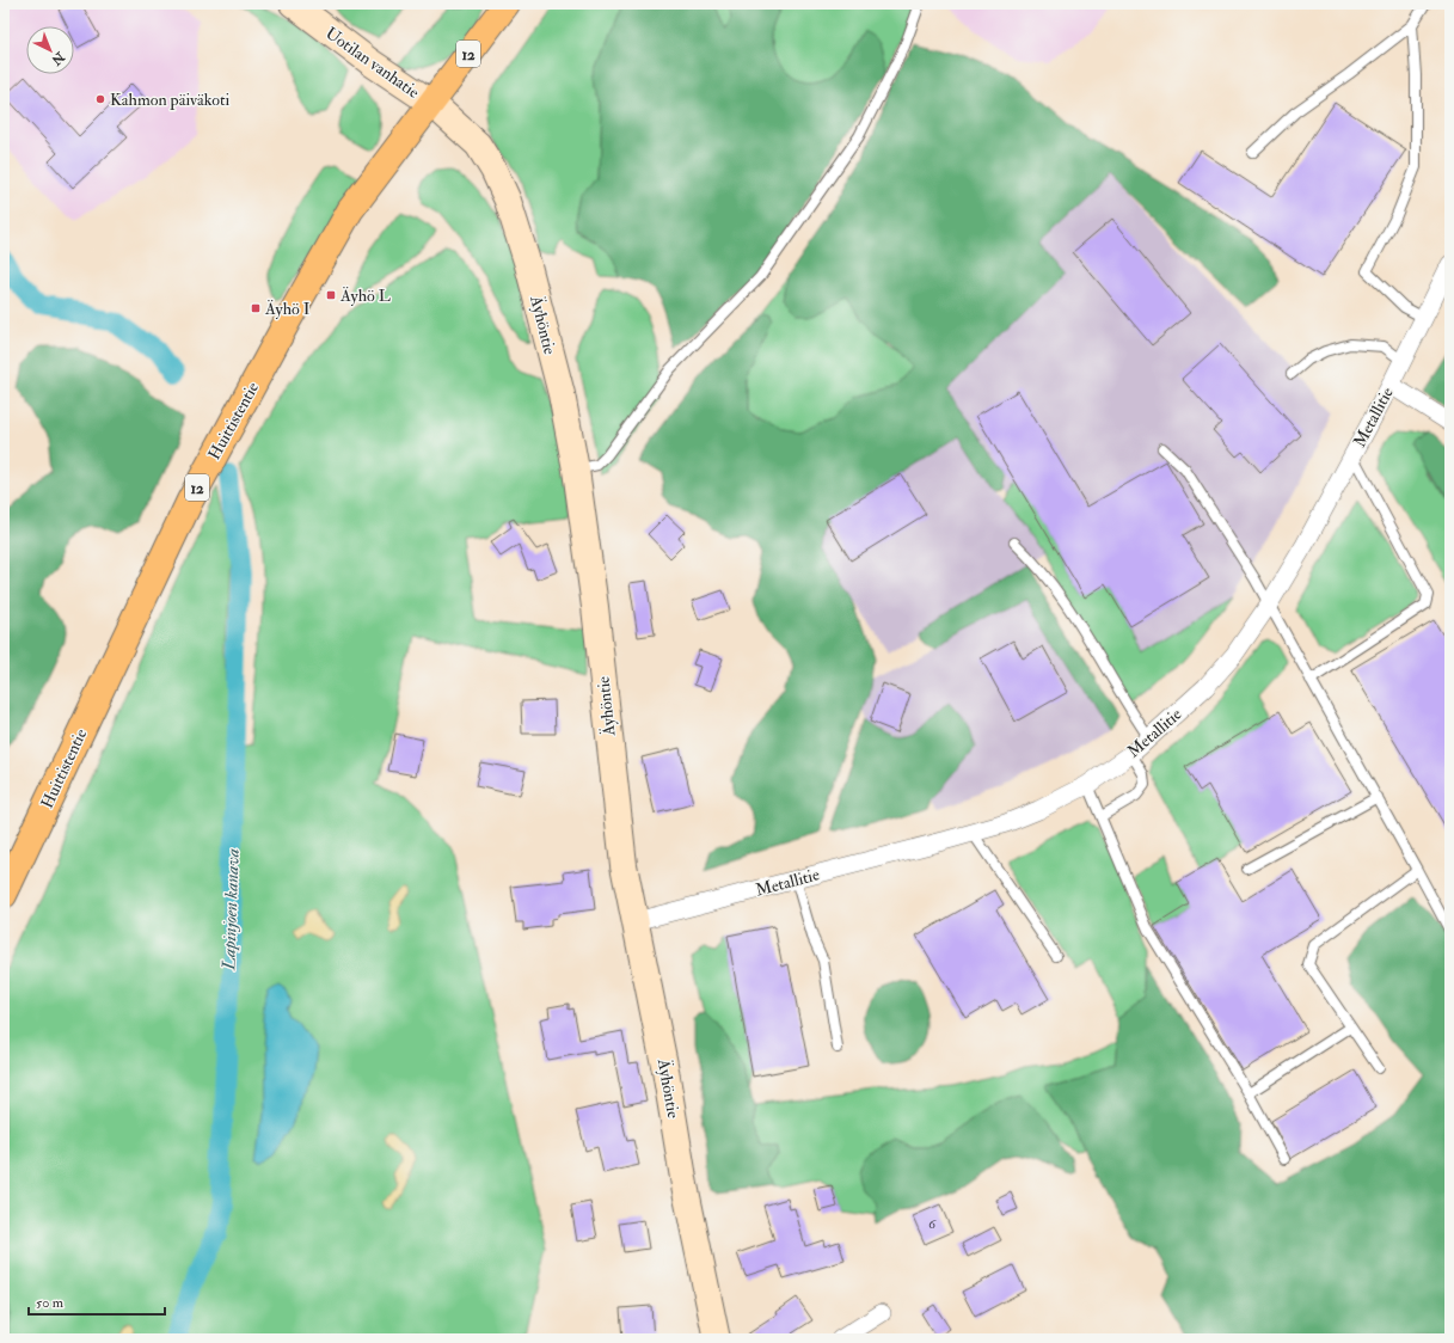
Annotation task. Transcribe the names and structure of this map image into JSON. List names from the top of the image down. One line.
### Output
{"streets":{"highway":["12","Huittistentie"],"main road":["Uotilan vanhatie","Äyhöntie"],"street":["Metallitie"]},"crossings":[["Uotilan vanhatie","Äyhöntie"],["Uotilan vanhatie","Huittistentie"],["Äyhöntie","Metallitie"],["Äyhöntie","Huittistentie"]],"water":["Lapinjoen kanava"],"places":{"other":["Kahmon päiväkoti"],"transit":["Äyhö L","Äyhö I"]},"house_numbers":["6"],"scale_bar":"50 m","north":"bottom right"}
